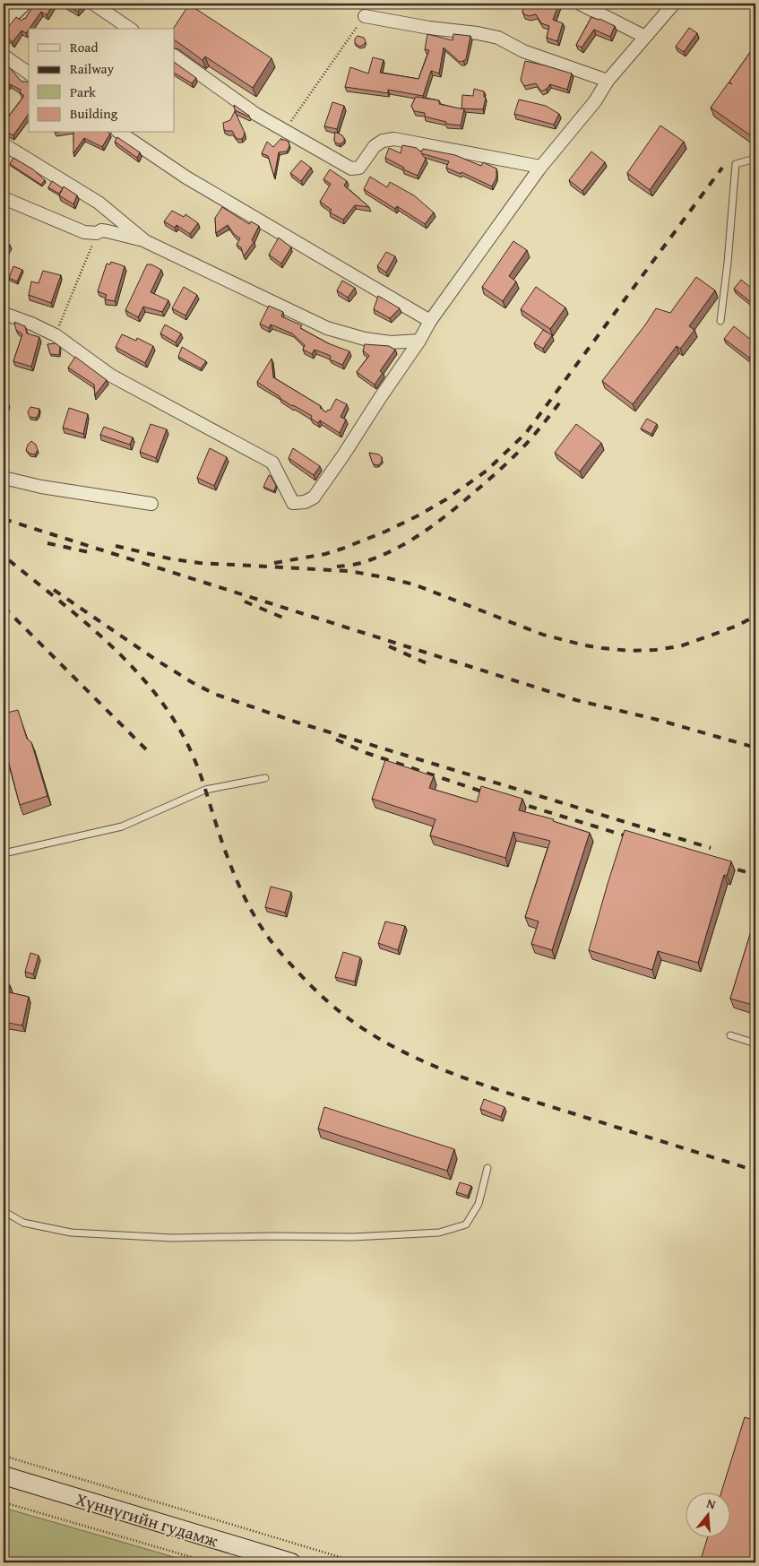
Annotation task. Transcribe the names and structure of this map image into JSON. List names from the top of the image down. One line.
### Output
{"streets":{"main road":["Хүннүгийн гудамж"]},"legend":["Road","Railway","Park","Building"],"north":"top"}
